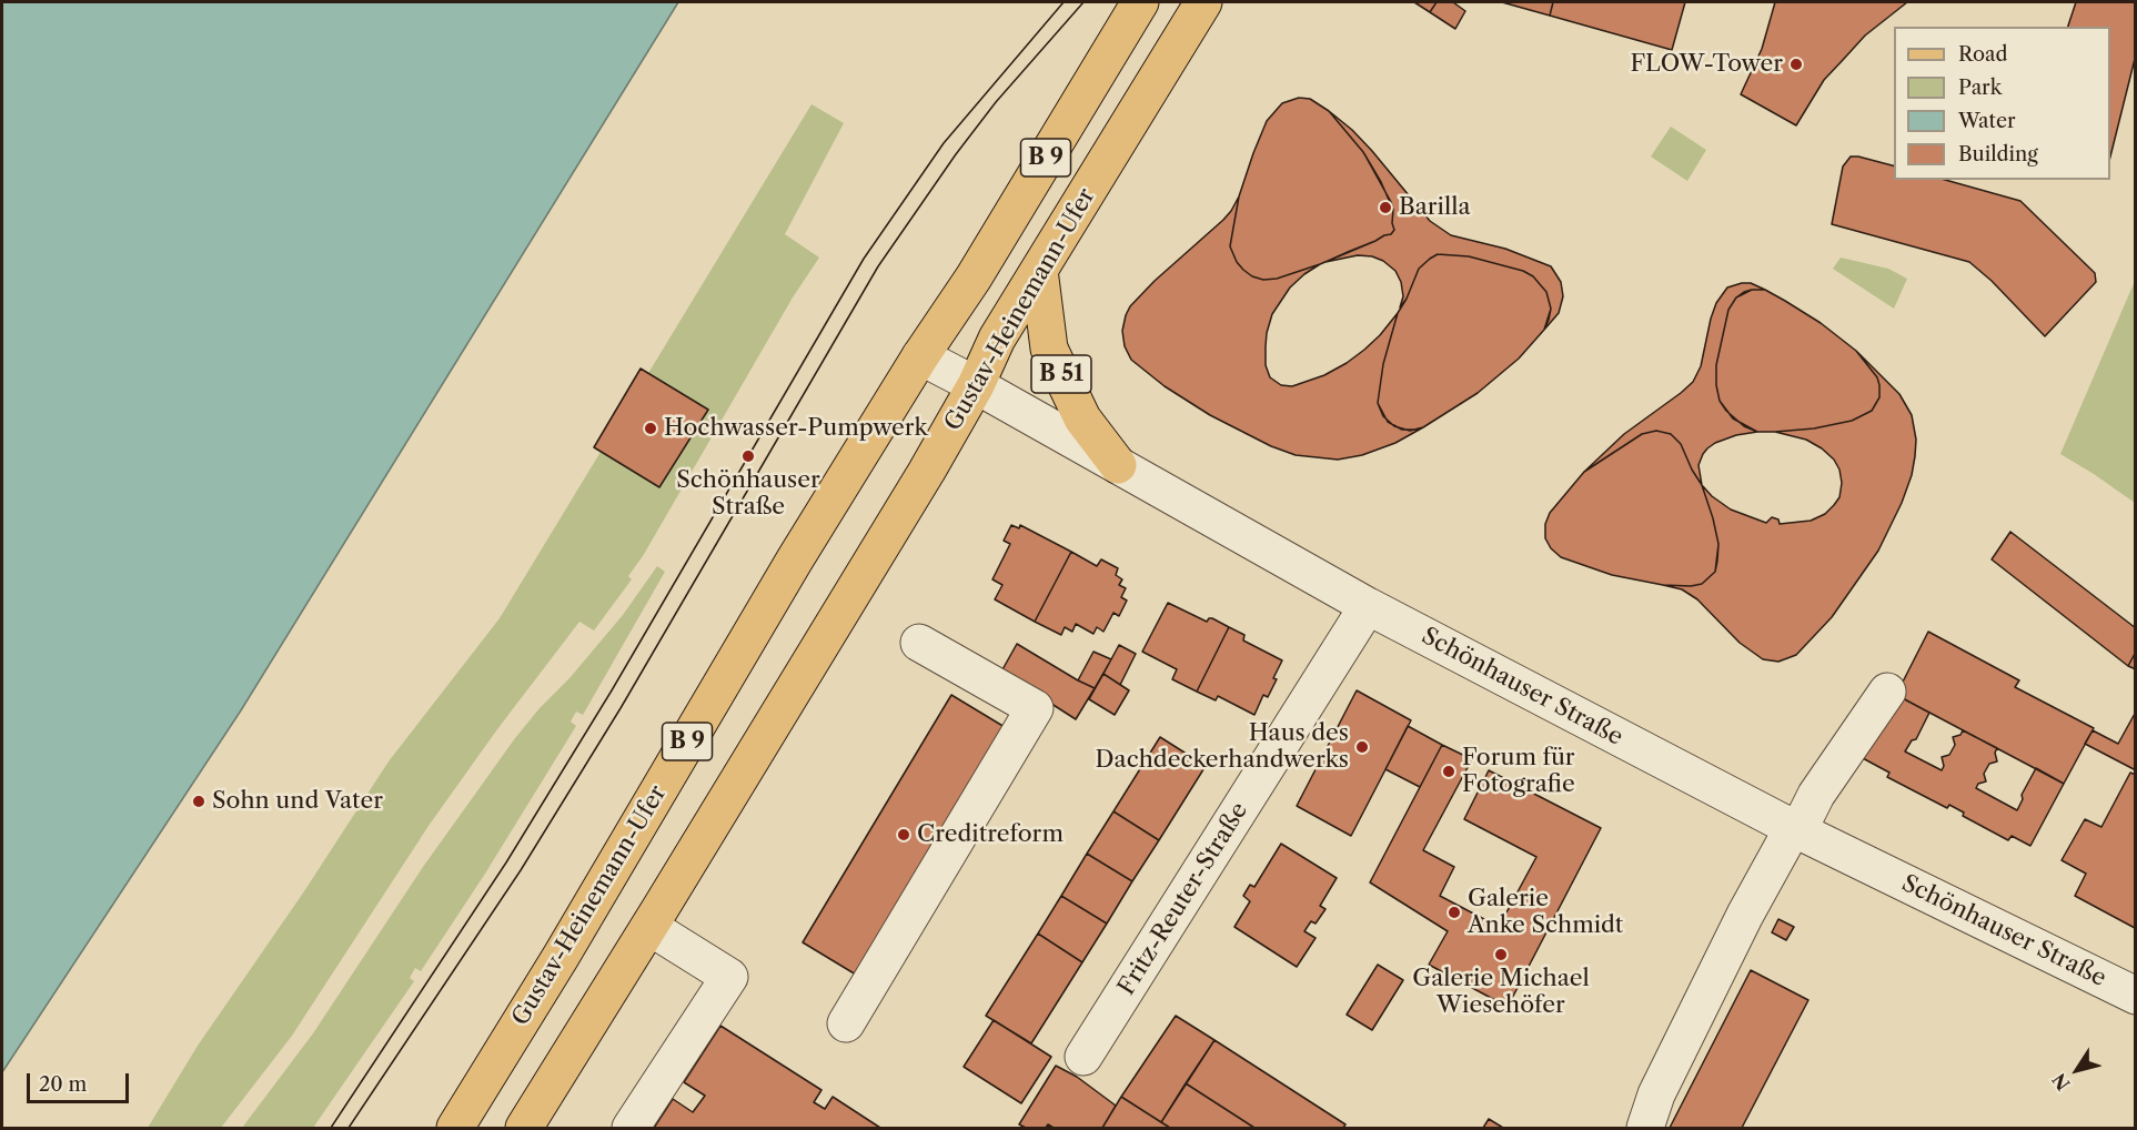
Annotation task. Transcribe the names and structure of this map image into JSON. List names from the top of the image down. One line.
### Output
{"streets":{"main road":["B 9","Gustav-Heinemann-Ufer","B 51"],"street":["Schönhauser Straße","Fritz-Reuter-Straße"]},"crossings":[["Gustav-Heinemann-Ufer","B 51"],["Gustav-Heinemann-Ufer","Schönhauser Straße"],["B 51","Schönhauser Straße"],["Schönhauser Straße","Fritz-Reuter-Straße"]],"places":["FLOW-Tower","Barilla","Hochwasser-Pumpwerk","Schönhauser Straße","Haus des Dachdeckerhandwerks","Forum für Fotografie","Sohn und Vater","Creditreform","Galerie Anke Schmidt","Galerie Michael Wiesehöfer"],"legend":["Road","Park","Water","Building"],"scale_bar":"20 m","north":"bottom left"}
